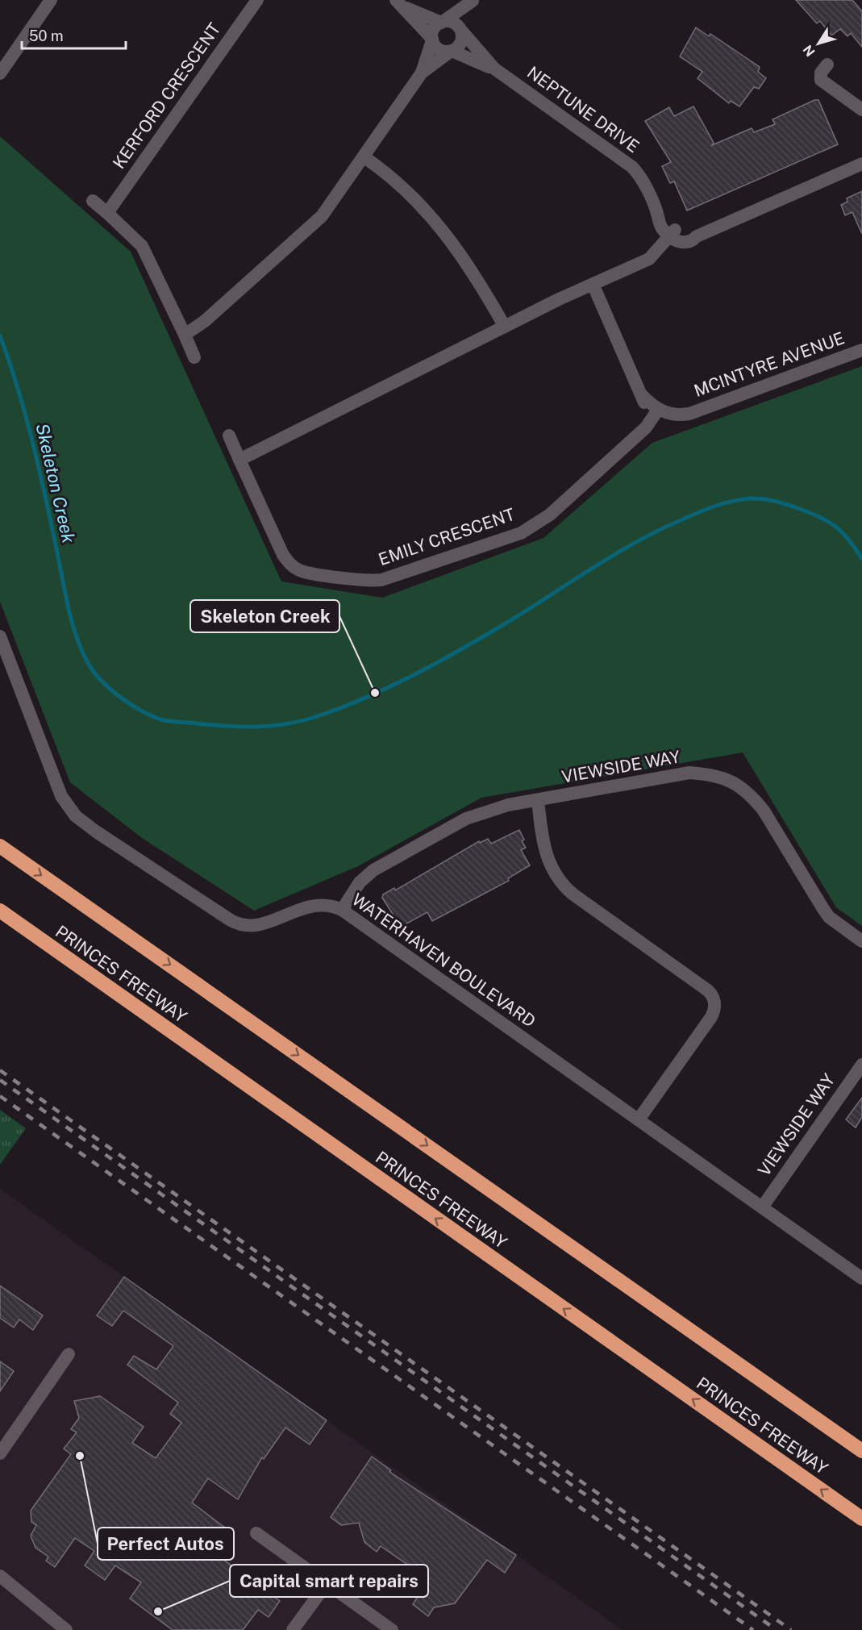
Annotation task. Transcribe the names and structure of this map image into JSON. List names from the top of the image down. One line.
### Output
{"streets":{"highway":["PRINCES FREEWAY"],"street":["KERFORD CRESCENT","NEPTUNE DRIVE","MCINTYRE AVENUE","EMILY CRESCENT","VIEWSIDE WAY","WATERHAVEN BOULEVARD"]},"crossings":[["MCINTYRE AVENUE","EMILY CRESCENT"],["VIEWSIDE WAY","WATERHAVEN BOULEVARD"]],"water":["Skeleton Creek"],"places":["Skeleton Creek","Perfect Autos","Capital smart repairs"],"scale_bar":"50 m","north":"bottom left"}
